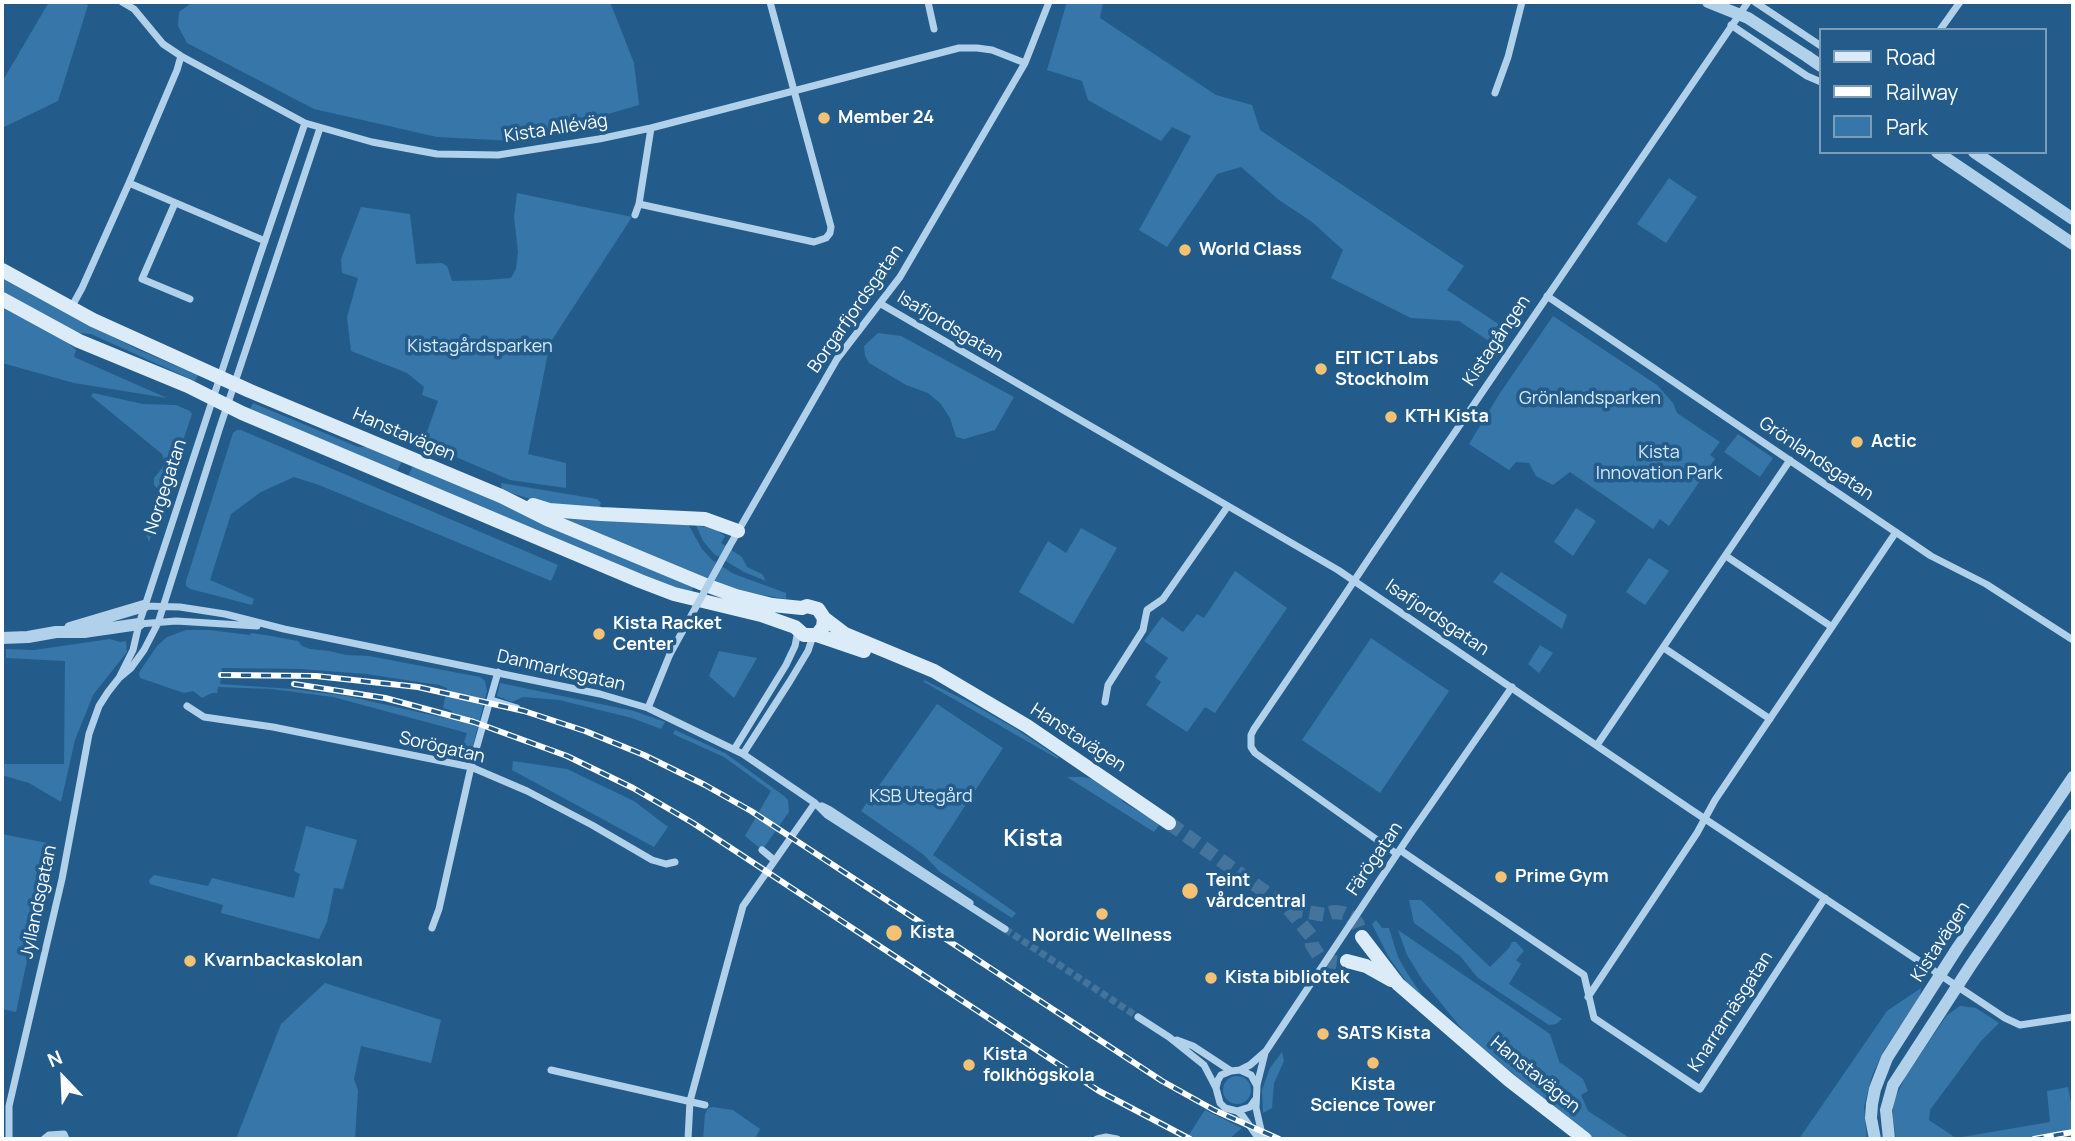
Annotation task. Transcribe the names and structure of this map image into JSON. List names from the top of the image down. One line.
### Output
{"streets":{"main road":["Hanstavägen"],"street":["Kista Alléväg","Borgarfjordsgatan","Isafjordsgatan","Kistagången","Grönlandsgatan","Norgegatan","Danmarksgatan","Sorögatan","Färögatan","Jyllandsgatan","Kistavägen","Knarrarnäsgatan"]},"crossings":[["Kista Alléväg","Borgarfjordsgatan"],["Kista Alléväg","Norgegatan"],["Borgarfjordsgatan","Isafjordsgatan"],["Borgarfjordsgatan","Danmarksgatan"],["Isafjordsgatan","Färögatan"],["Isafjordsgatan","Kistavägen"],["Isafjordsgatan","Knarrarnäsgatan"],["Kistagången","Grönlandsgatan"],["Kistagången","Knarrarnäsgatan"],["Hanstavägen","Norgegatan"],["Norgegatan","Danmarksgatan"],["Norgegatan","Jyllandsgatan"],["Danmarksgatan","Jyllandsgatan"],["Färögatan","Knarrarnäsgatan"]],"districts":["Kista"],"parks":["Kistagårdsparken","Grönlandsparken","Kista Innovation Park","KSB Utegård"],"places":["Member 24","World Class","EIT ICT Labs Stockholm","KTH Kista","Actic","Kista Racket Center","Prime Gym","Teint vårdcentral","Nordic Wellness","Kista","Kvarnbackaskolan","Kista bibliotek","SATS Kista","Kista Science Tower","Kista folkhögskola"],"legend":["Road","Railway","Park"],"north":"top left"}
